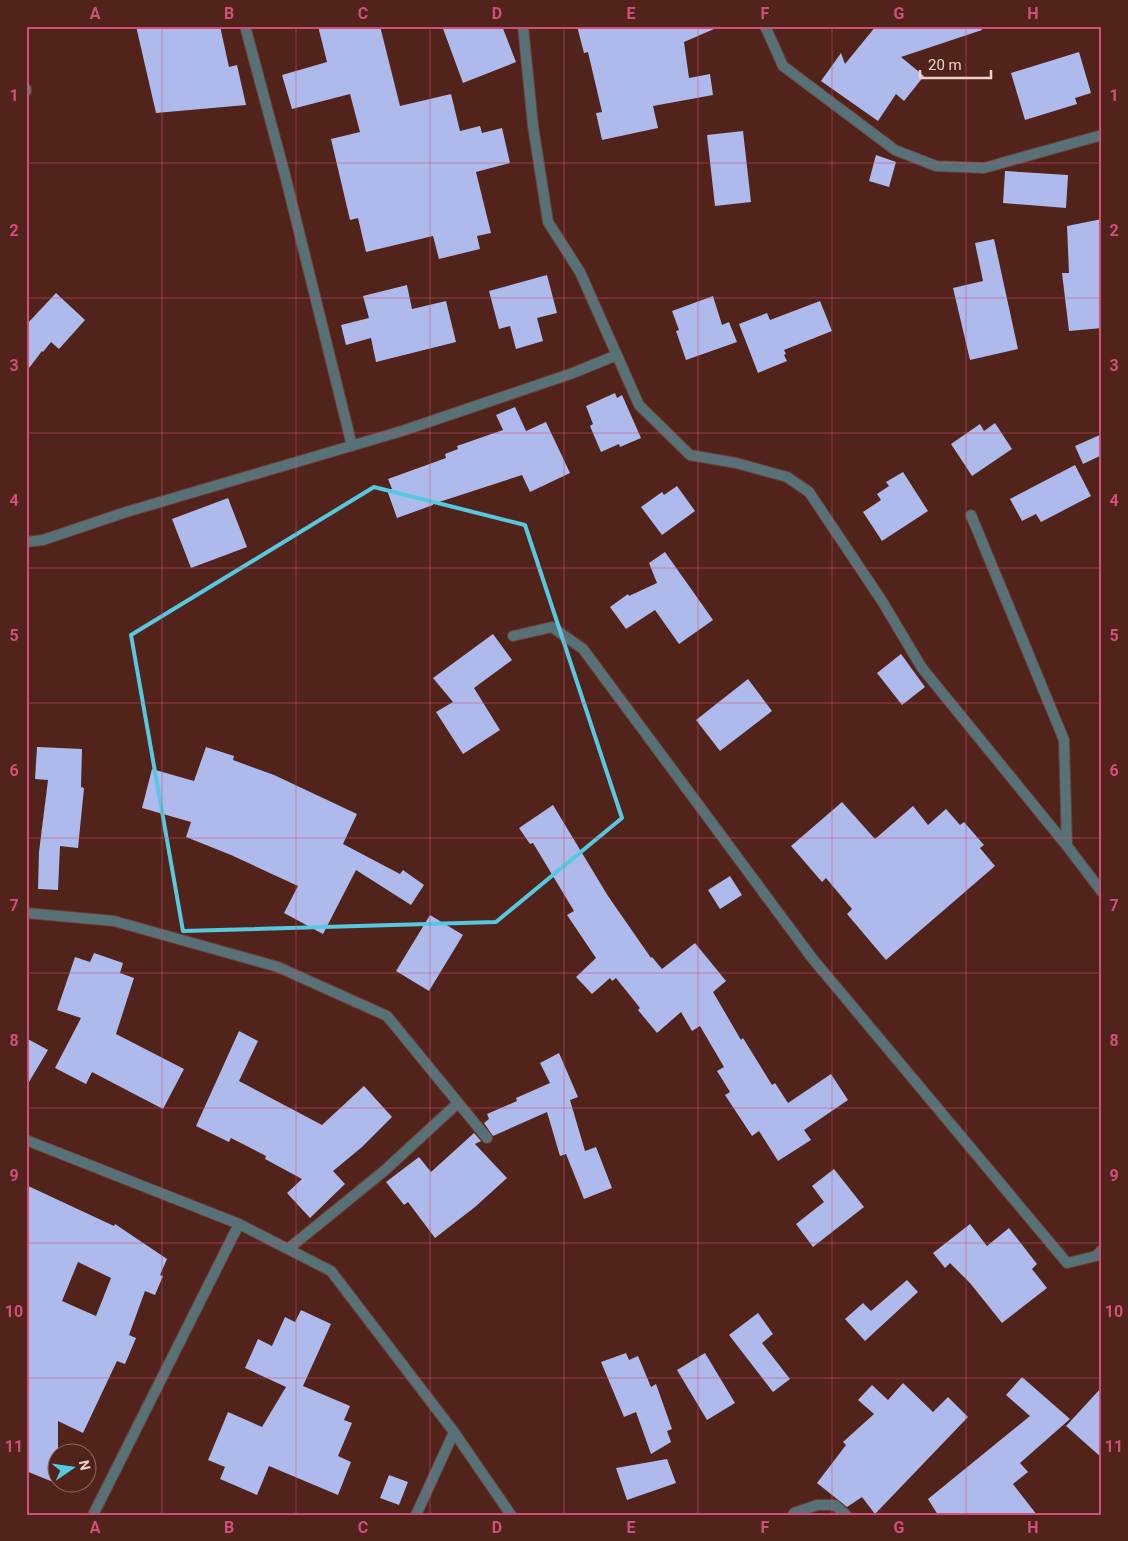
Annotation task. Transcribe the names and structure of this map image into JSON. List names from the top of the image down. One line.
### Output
{"scale_bar":"20 m","north":"right","grid":{"columns":["A","B","C","D","E","F","G","H"],"rows":["1","2","3","4","5","6","7","8","9","10","11"]}}
